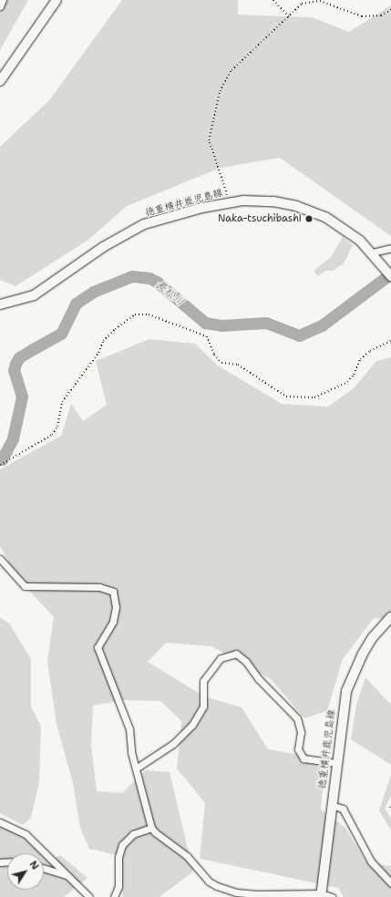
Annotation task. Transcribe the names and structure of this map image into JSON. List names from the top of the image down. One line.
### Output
{"streets":{"main road":["徳重横井鹿児島線"]},"water":["長松川"],"places":["Naka-tsuchibashi"],"north":"top right"}
